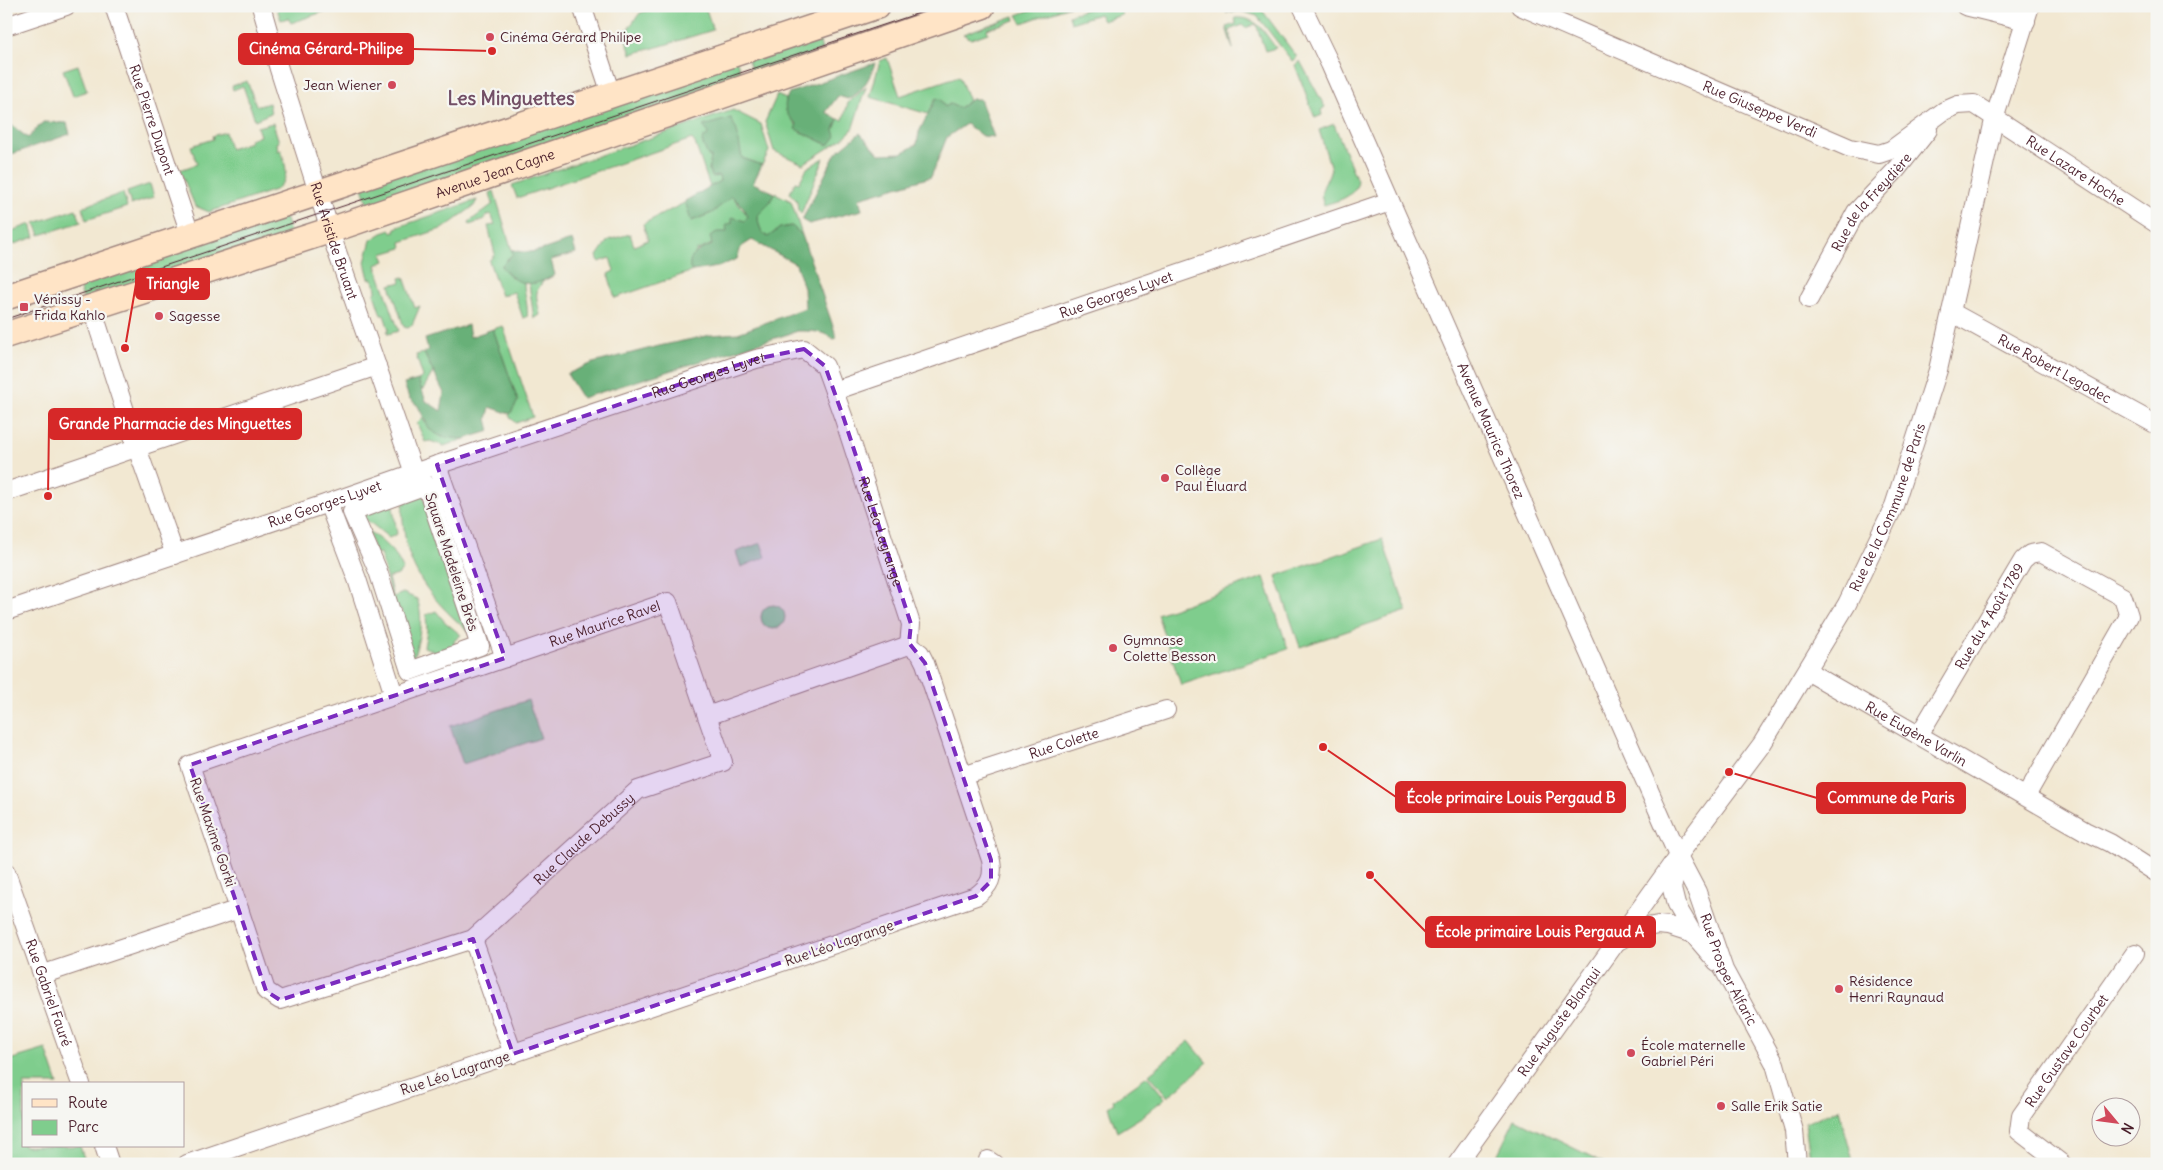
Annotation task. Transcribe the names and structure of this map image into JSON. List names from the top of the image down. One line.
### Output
{"streets":{"street":["Rue Giuseppe Verdi","Rue Pierre Dupont","Rue Lazare Hoche","Avenue Jean Cagne","Rue de la Freydière","Rue Aristide Bruant","Rue Georges Lyvet","Rue Robert Legodec","Avenue Maurice Thorez","Rue de la Commune de Paris","Rue Léo Lagrange","Square Madeleine Brès","Rue du 4 Août 1789","Rue Maurice Ravel","Rue Eugène Varlin","Rue Colette","Rue Maxime Gorki","Rue Claude Debussy","Rue Prosper Alfaric","Rue Gabriel Fauré","Rue Auguste Blanqui","Rue Gustave Courbet"]},"crossings":[["Rue Giuseppe Verdi","Rue Lazare Hoche"],["Rue Giuseppe Verdi","Rue de la Freydière"],["Rue Giuseppe Verdi","Rue de la Commune de Paris"],["Rue Lazare Hoche","Rue de la Commune de Paris"],["Avenue Jean Cagne","Rue Aristide Bruant"],["Rue Aristide Bruant","Rue Georges Lyvet"],["Rue Aristide Bruant","Square Madeleine Brès"],["Rue Georges Lyvet","Avenue Maurice Thorez"],["Rue Georges Lyvet","Rue Léo Lagrange"],["Rue Georges Lyvet","Square Madeleine Brès"],["Rue Robert Legodec","Rue de la Commune de Paris"],["Avenue Maurice Thorez","Rue de la Commune de Paris"],["Avenue Maurice Thorez","Rue Prosper Alfaric"],["Avenue Maurice Thorez","Rue Auguste Blanqui"],["Rue de la Commune de Paris","Rue Eugène Varlin"],["Rue de la Commune de Paris","Rue Prosper Alfaric"],["Rue de la Commune de Paris","Rue Auguste Blanqui"],["Rue Léo Lagrange","Rue Colette"],["Rue du 4 Août 1789","Rue Eugène Varlin"],["Rue Maurice Ravel","Rue Maxime Gorki"],["Rue Maurice Ravel","Rue Claude Debussy"],["Rue Maxime Gorki","Rue Claude Debussy"],["Rue Prosper Alfaric","Rue Auguste Blanqui"]],"districts":["Les Minguettes"],"places":{"other":["Cinéma Gérard Philipe","Cinéma Gérard-Philipe","Jean Wiener","Sagesse","Triangle","Collège Paul Éluard","Grande Pharmacie des Minguettes","Gymnase Colette Besson","École primaire Louis Pergaud B","Commune de Paris","École primaire Louis Pergaud A","Résidence Henri Raynaud","École maternelle Gabriel Péri","Salle Erik Satie"],"transit":["Vénissy - Frida Kahlo"]},"legend":["Route","Parc"],"north":"bottom right"}
